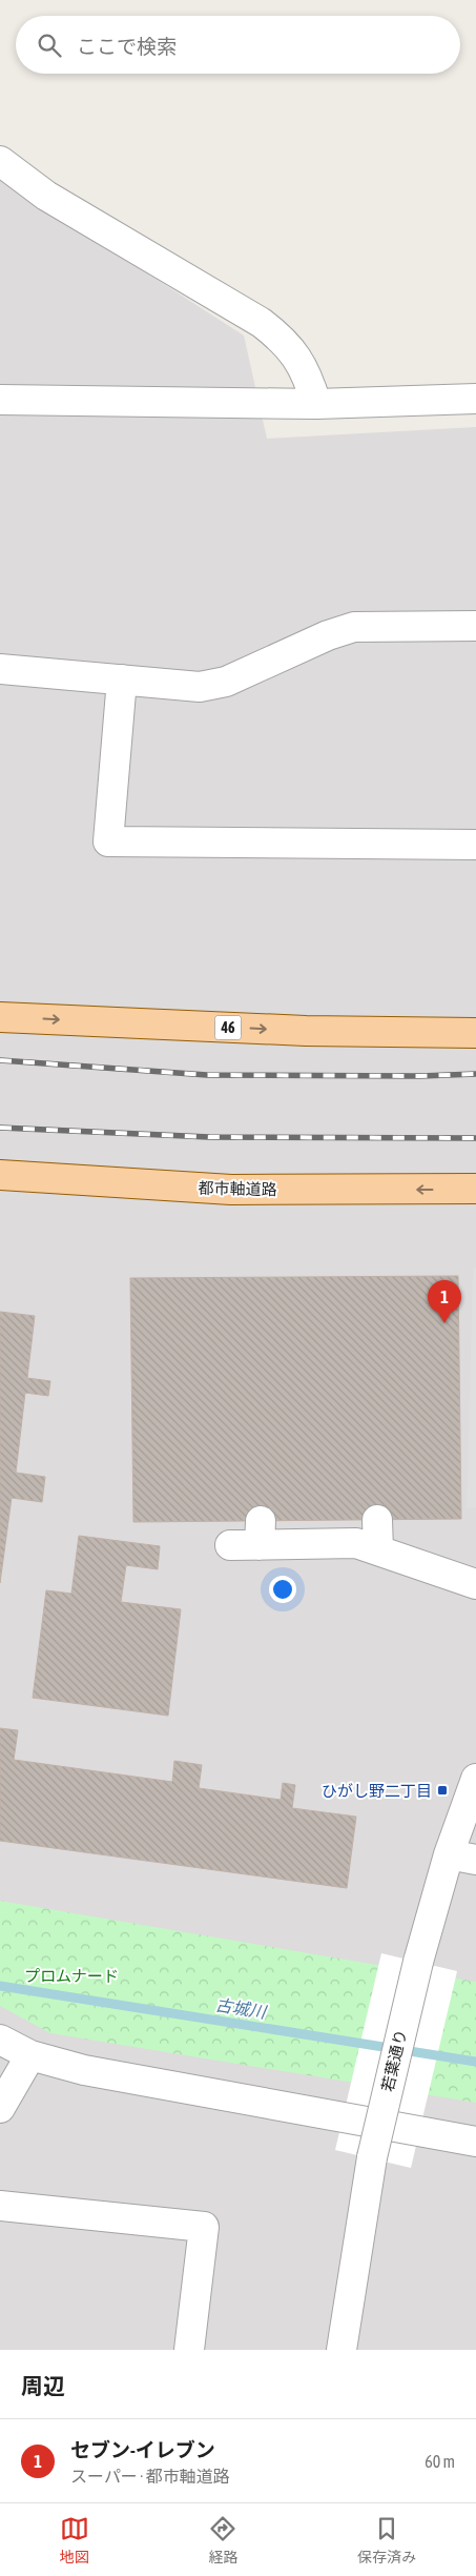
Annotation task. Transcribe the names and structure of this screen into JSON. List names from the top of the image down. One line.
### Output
{"streets":{"main road":["46","都市軸道路"],"street":["若葉通り"]},"water":["古城川"],"parks":["プロムナード"],"places":{"transit":["ひがし野二丁目"]},"page":{"search":"ここで検索","pins":"1","heading":"周辺","list":[{"mark":"1","name":"セブン-イレブン","note":"スーパー · 都市軸道路","value":"60 m"}],"nav":["地図","経路","保存済み"]}}
